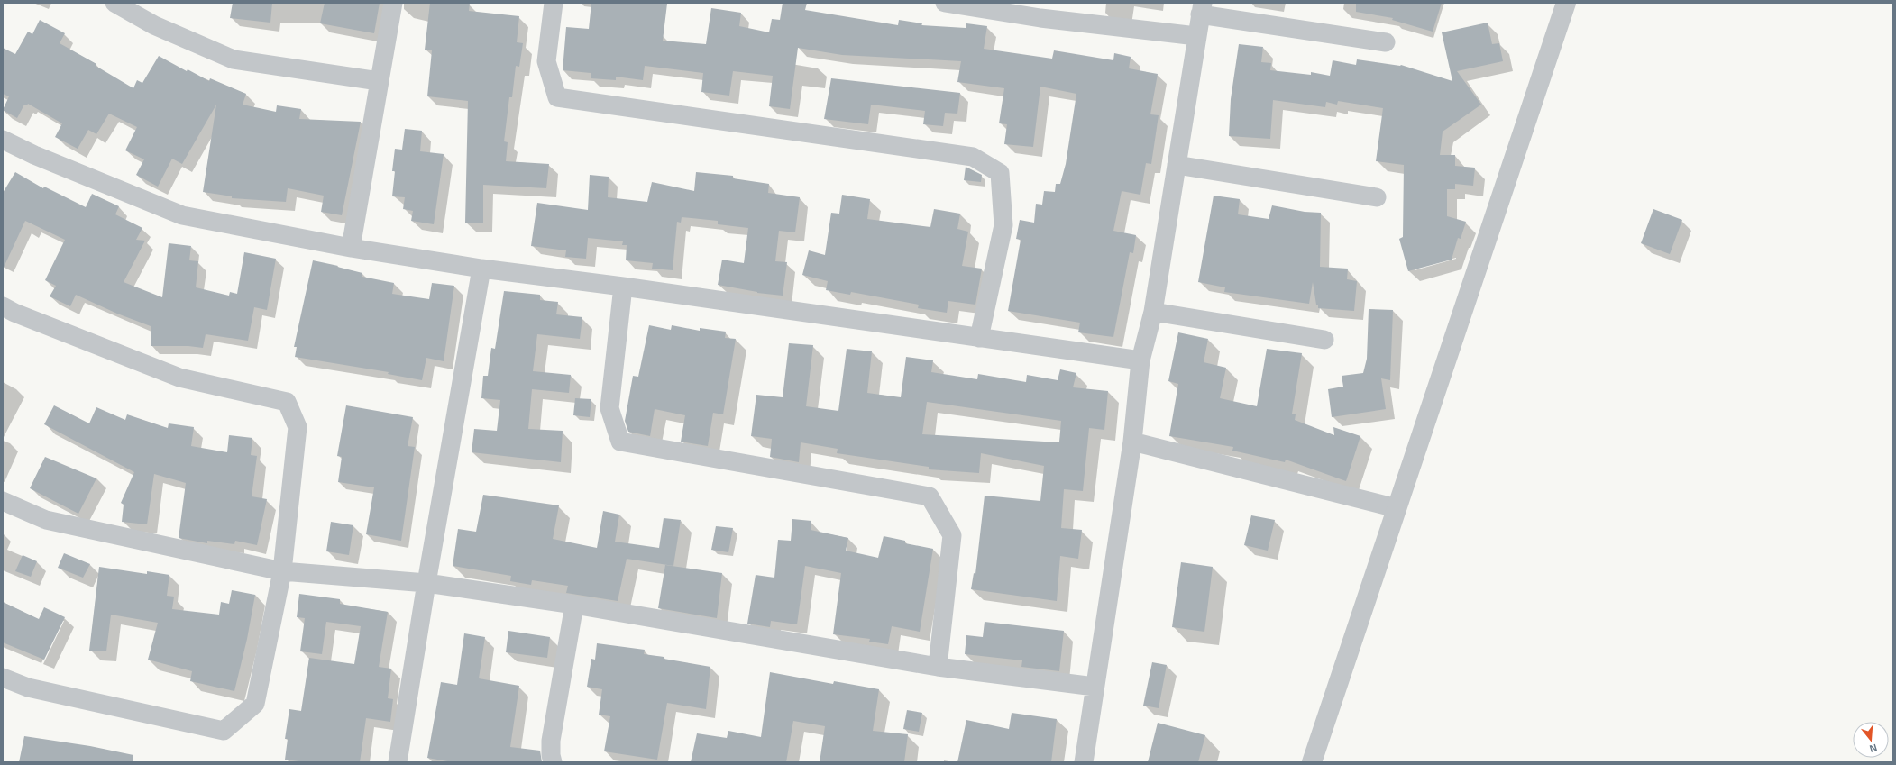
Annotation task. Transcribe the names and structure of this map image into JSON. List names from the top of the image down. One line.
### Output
{"north":"bottom"}
